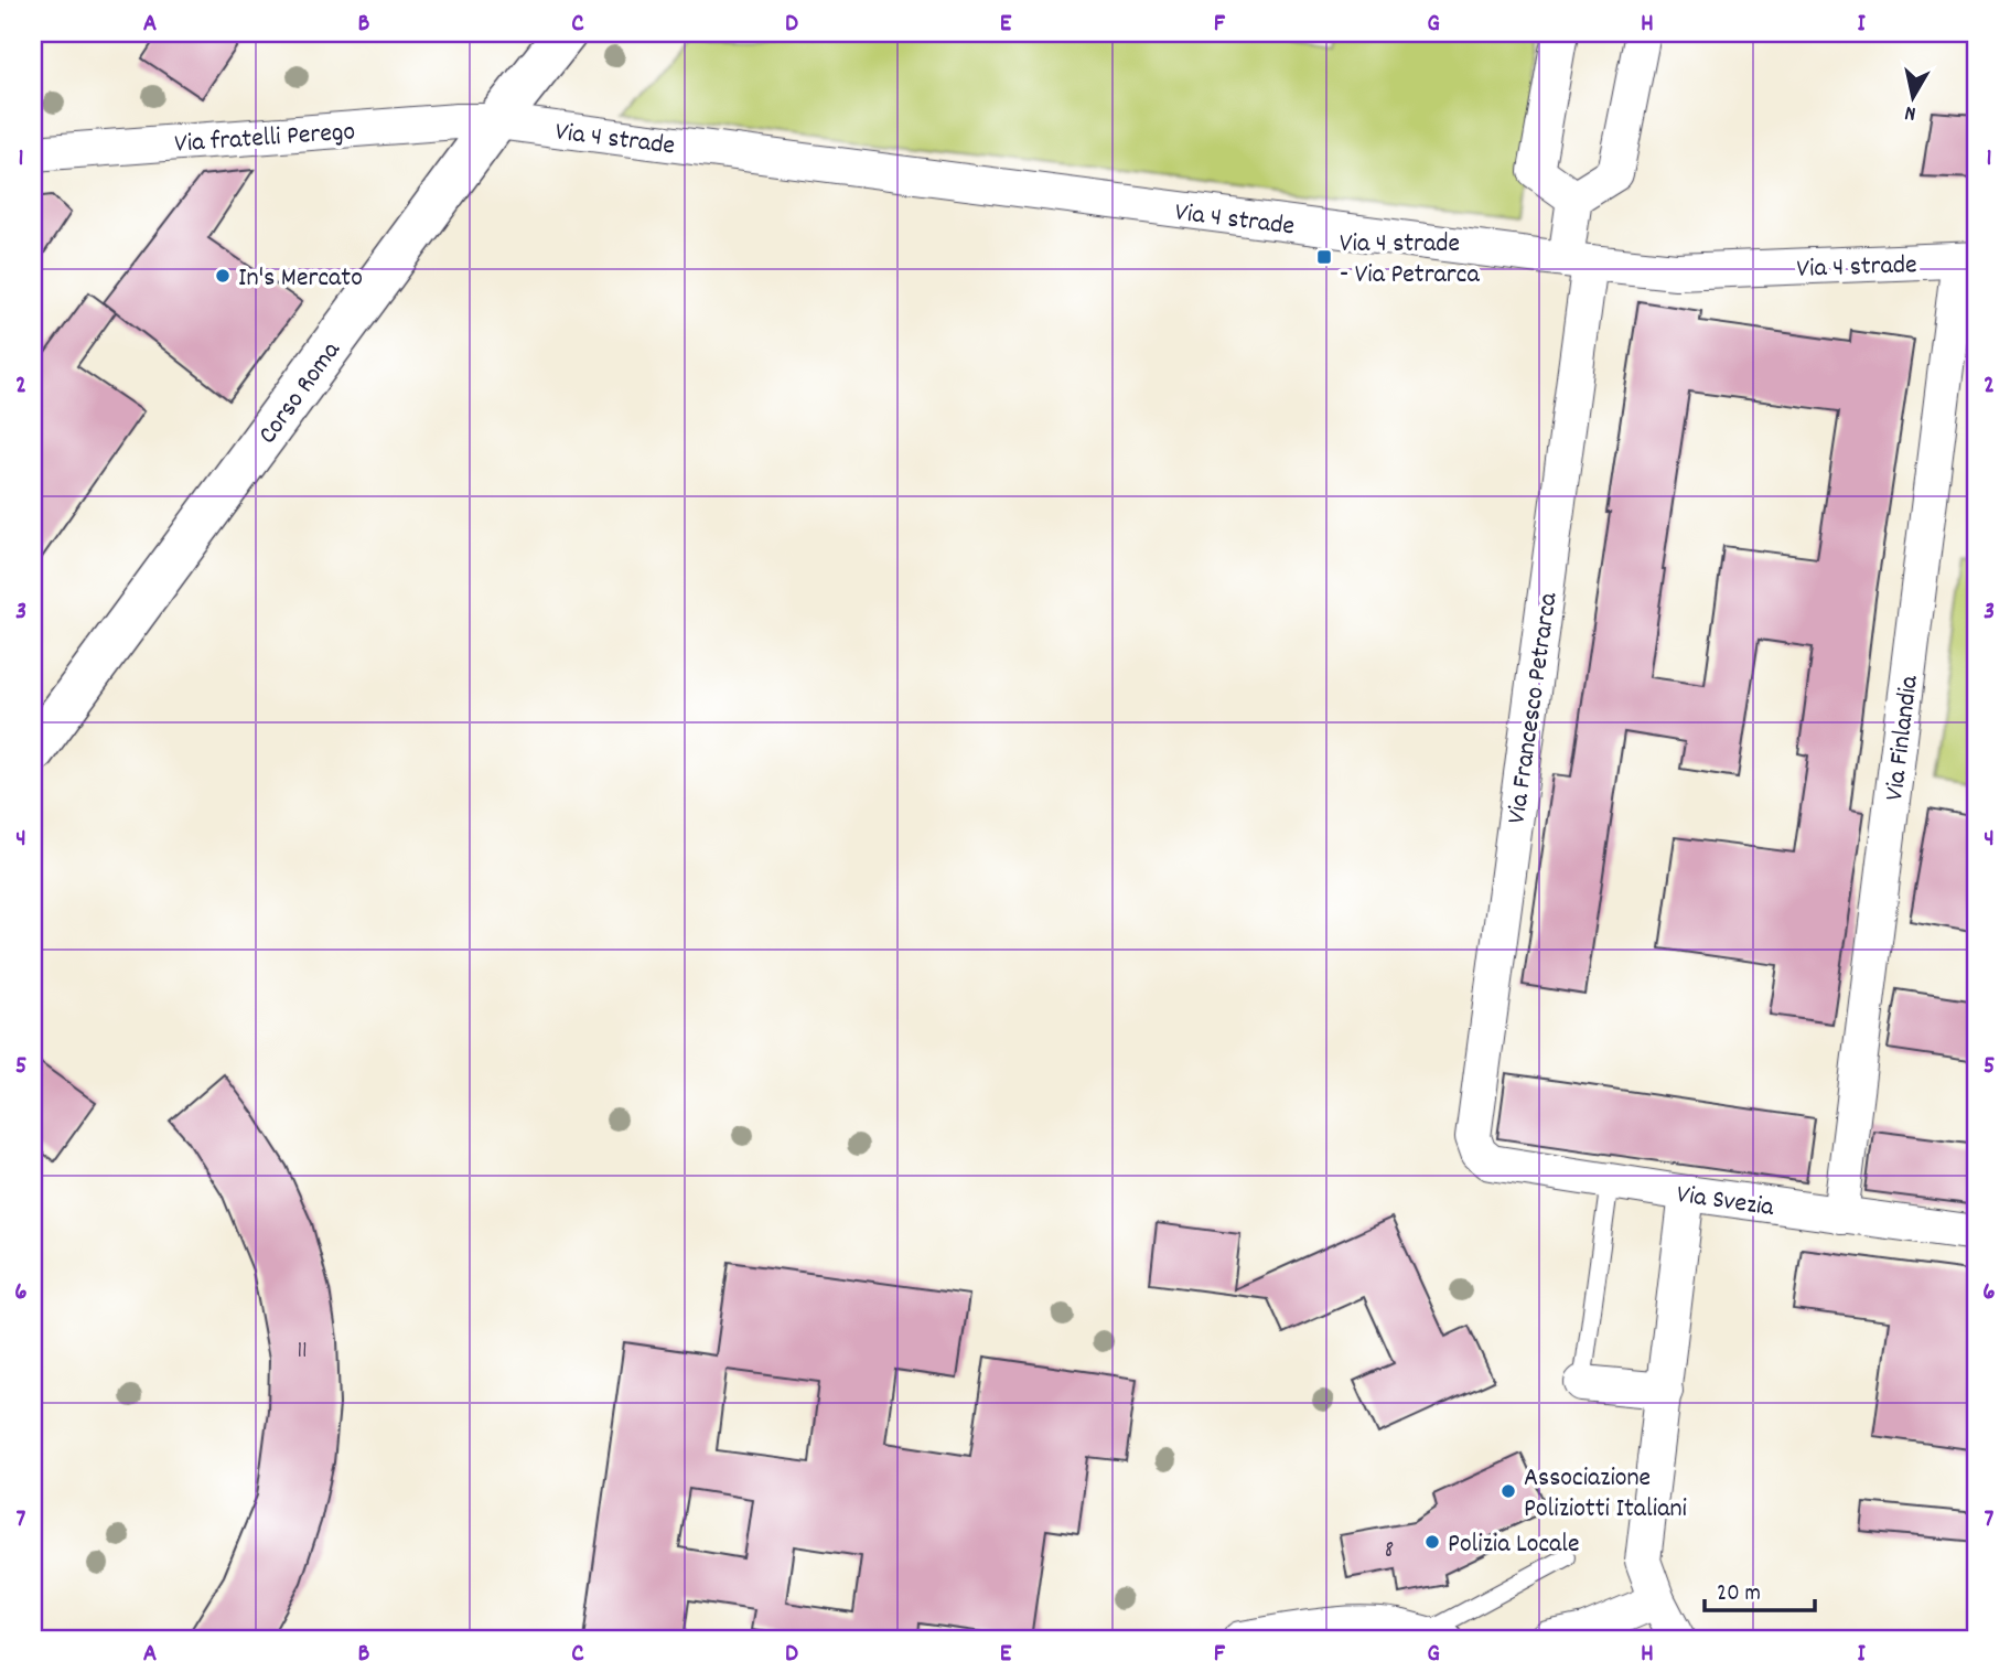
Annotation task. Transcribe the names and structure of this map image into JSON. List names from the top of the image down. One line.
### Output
{"streets":{"main road":["Corso Roma"],"street":["Via fratelli Perego","Via 4 strade","Via Francesco Petrarca","Via Finlandia","Via Svezia"]},"crossings":[["Via fratelli Perego","Via 4 strade"],["Via fratelli Perego","Corso Roma"],["Via 4 strade","Corso Roma"],["Via 4 strade","Via Francesco Petrarca"],["Via 4 strade","Via Finlandia"],["Via Francesco Petrarca","Via Svezia"],["Via Finlandia","Via Svezia"]],"places":{"transit":["Via 4 strade - Via Petrarca"],"other":["In's Mercato","Associazione Poliziotti Italiani","Polizia Locale"]},"house_numbers":["11","8"],"scale_bar":"20 m","north":"bottom","grid":{"columns":["A","B","C","D","E","F","G","H","I"],"rows":["1","2","3","4","5","6","7"]}}
